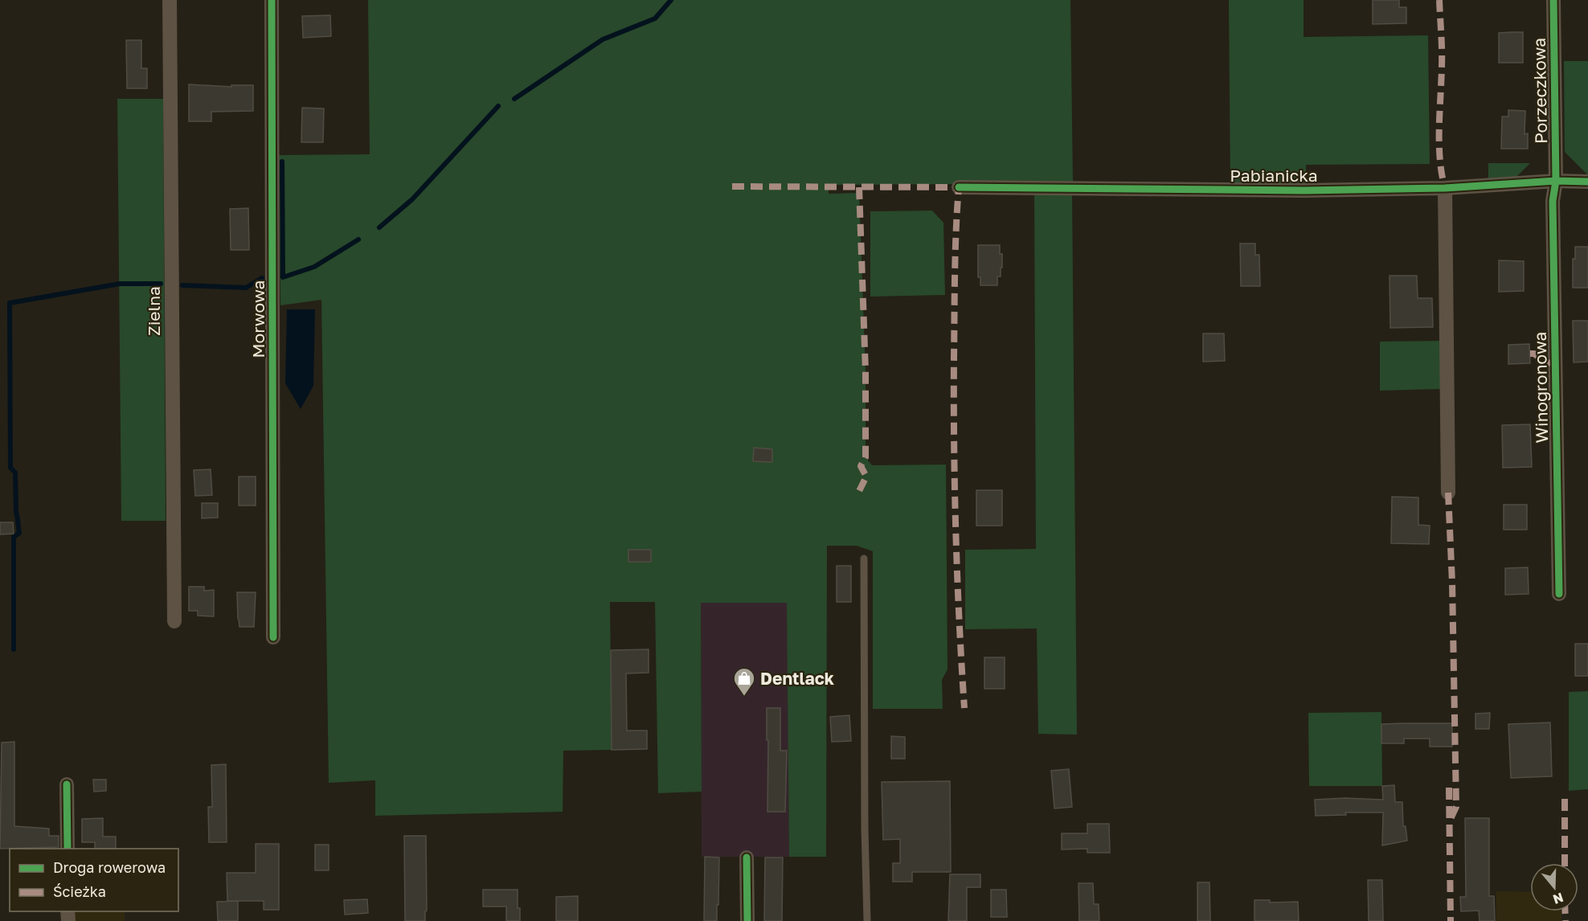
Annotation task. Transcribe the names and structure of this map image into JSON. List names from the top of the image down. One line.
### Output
{"streets":{"street":["Porzeczkowa","Pabianicka","Zielna","Morwowa","Winogronowa"]},"crossings":[["Porzeczkowa","Pabianicka"],["Porzeczkowa","Winogronowa"],["Pabianicka","Winogronowa"]],"places":{"shop":["Dentlack"]},"legend":["Droga rowerowa","Ścieżka"],"north":"bottom"}
